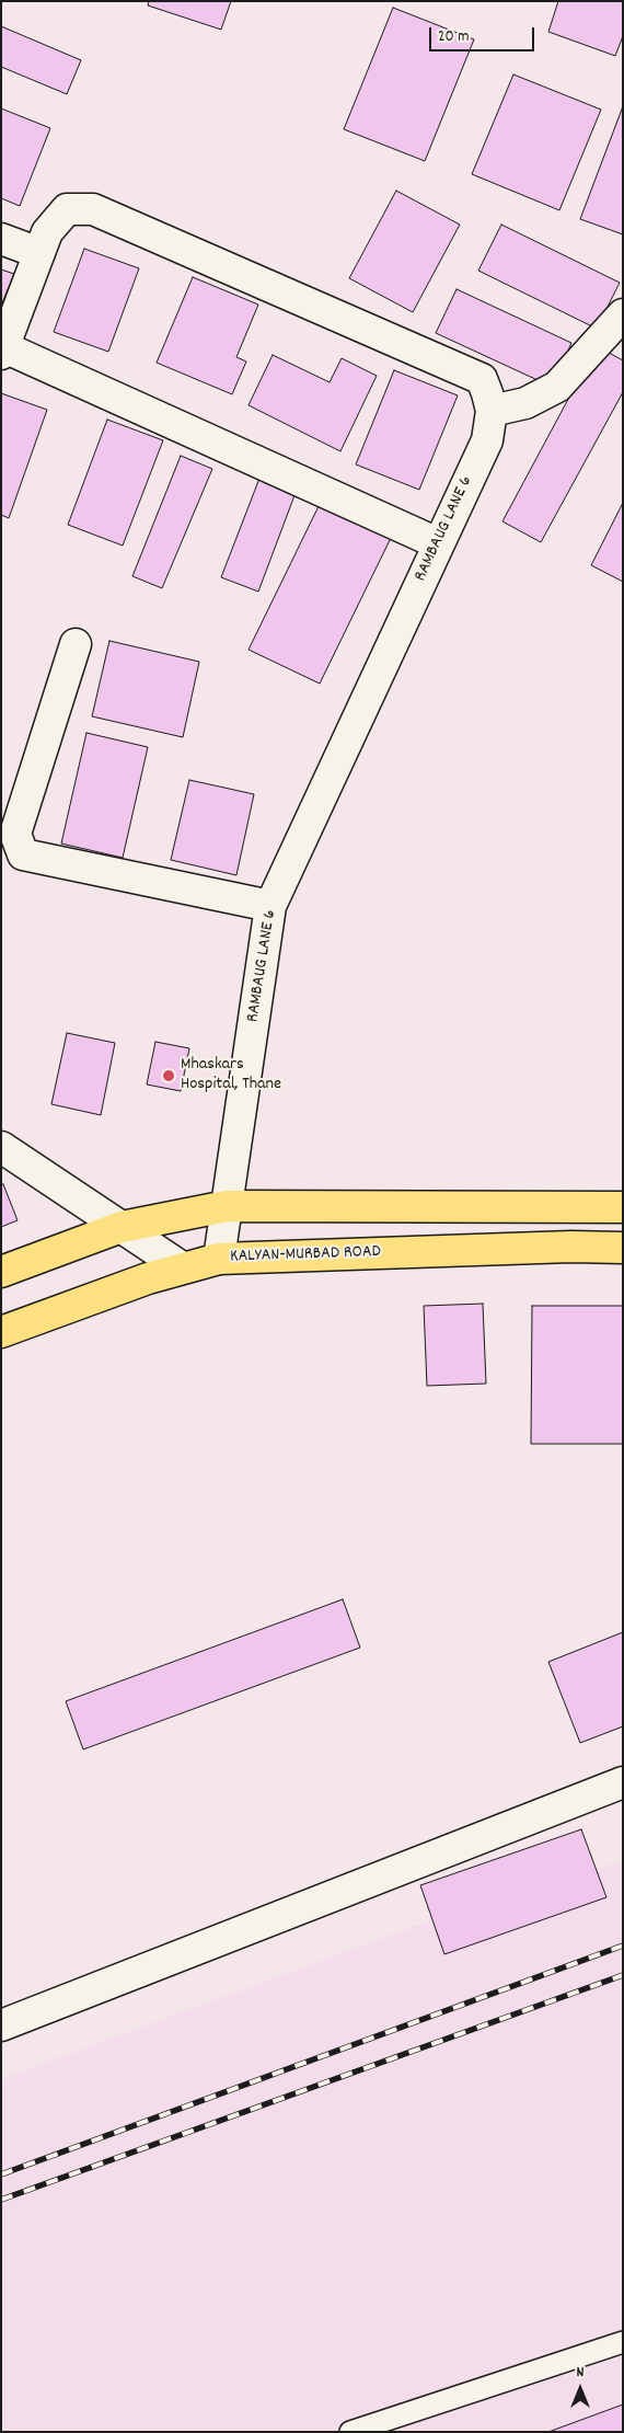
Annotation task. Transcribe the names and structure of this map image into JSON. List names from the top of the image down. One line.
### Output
{"streets":{"main road":["KALYAN-MURBAD ROAD"],"street":["RAMBAUG LANE 6"]},"crossings":[["RAMBAUG LANE 6","KALYAN-MURBAD ROAD"]],"places":["Mhaskars Hospital, Thane"],"scale_bar":"20 m","north":"top"}
